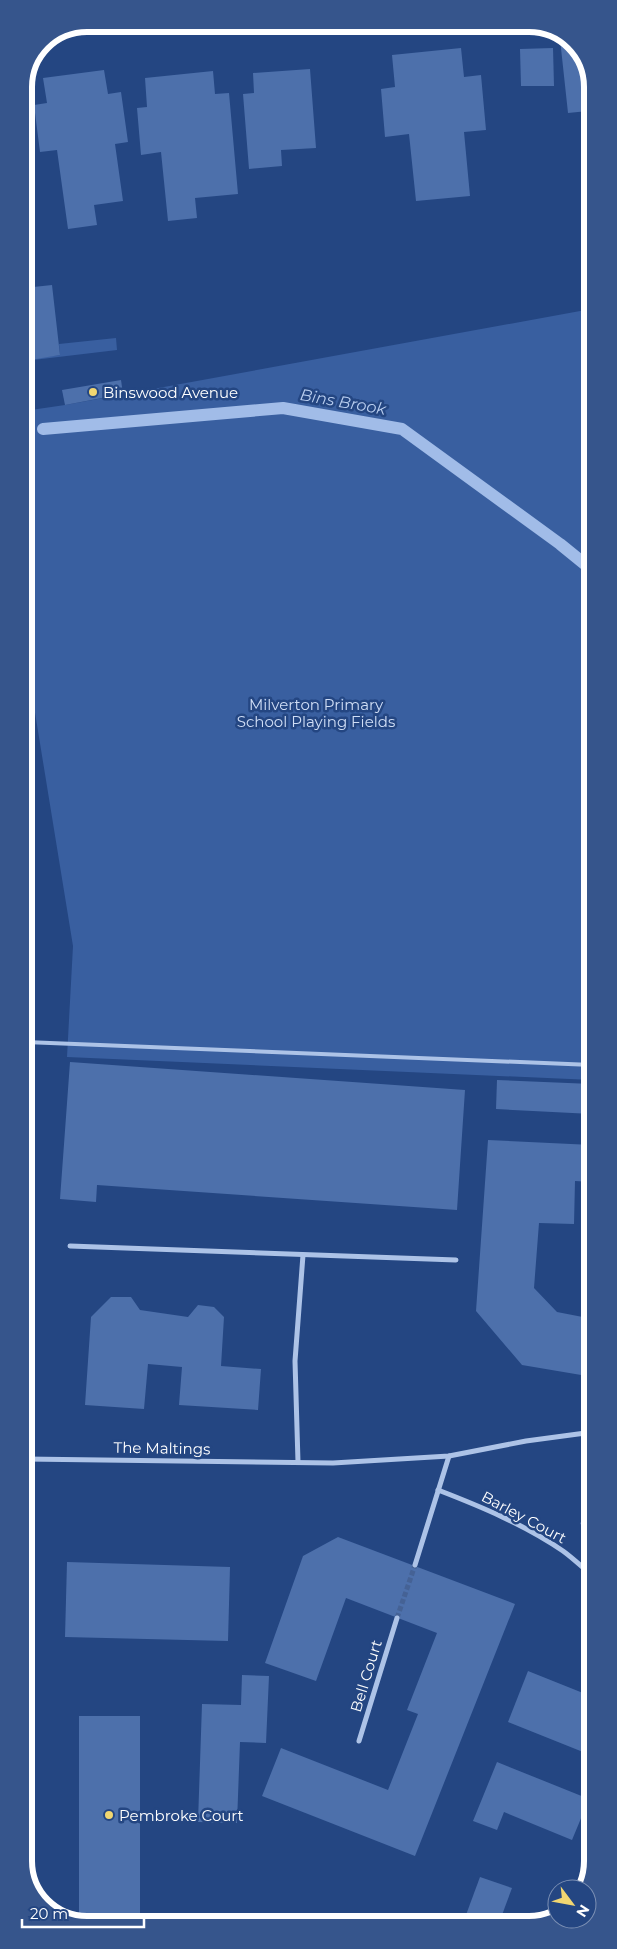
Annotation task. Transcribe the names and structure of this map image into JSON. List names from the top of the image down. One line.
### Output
{"streets":{"street":["The Maltings","Barley Court","Bell Court"]},"water":["Bins Brook"],"parks":["Milverton Primary School Playing Fields"],"places":["Binswood Avenue","Pembroke Court"],"scale_bar":"20 m","north":"bottom right"}
